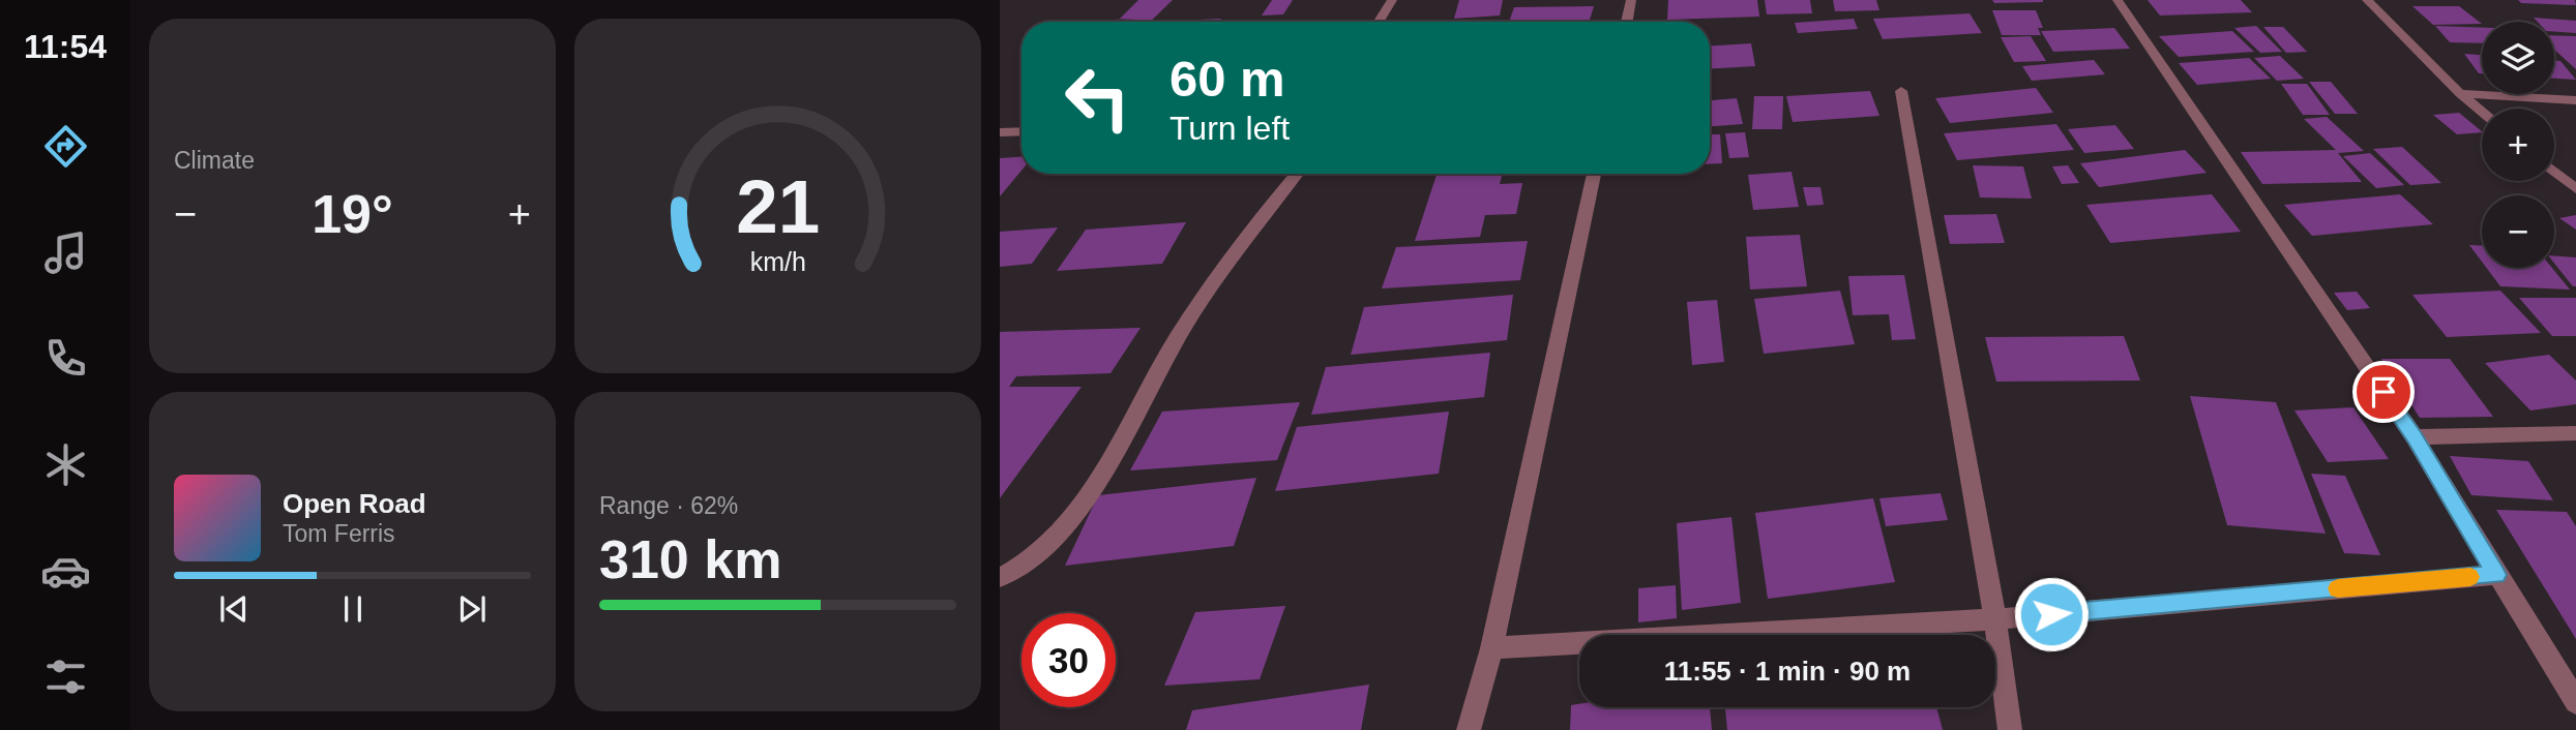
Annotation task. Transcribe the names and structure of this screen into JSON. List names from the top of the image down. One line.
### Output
{"page":{"tabs":"11:54","tile":["Climate",["Range · 62%","310 km"]],"map_buttons":["+","−"],"turn":["60 m","Turn left"],"heat":["−","19°","+"],"song":["Open Road","Tom Ferris"],"limit":"30","trip":"11:55 · 1 min · 90 m","gauge":["21","km/h"]}}
